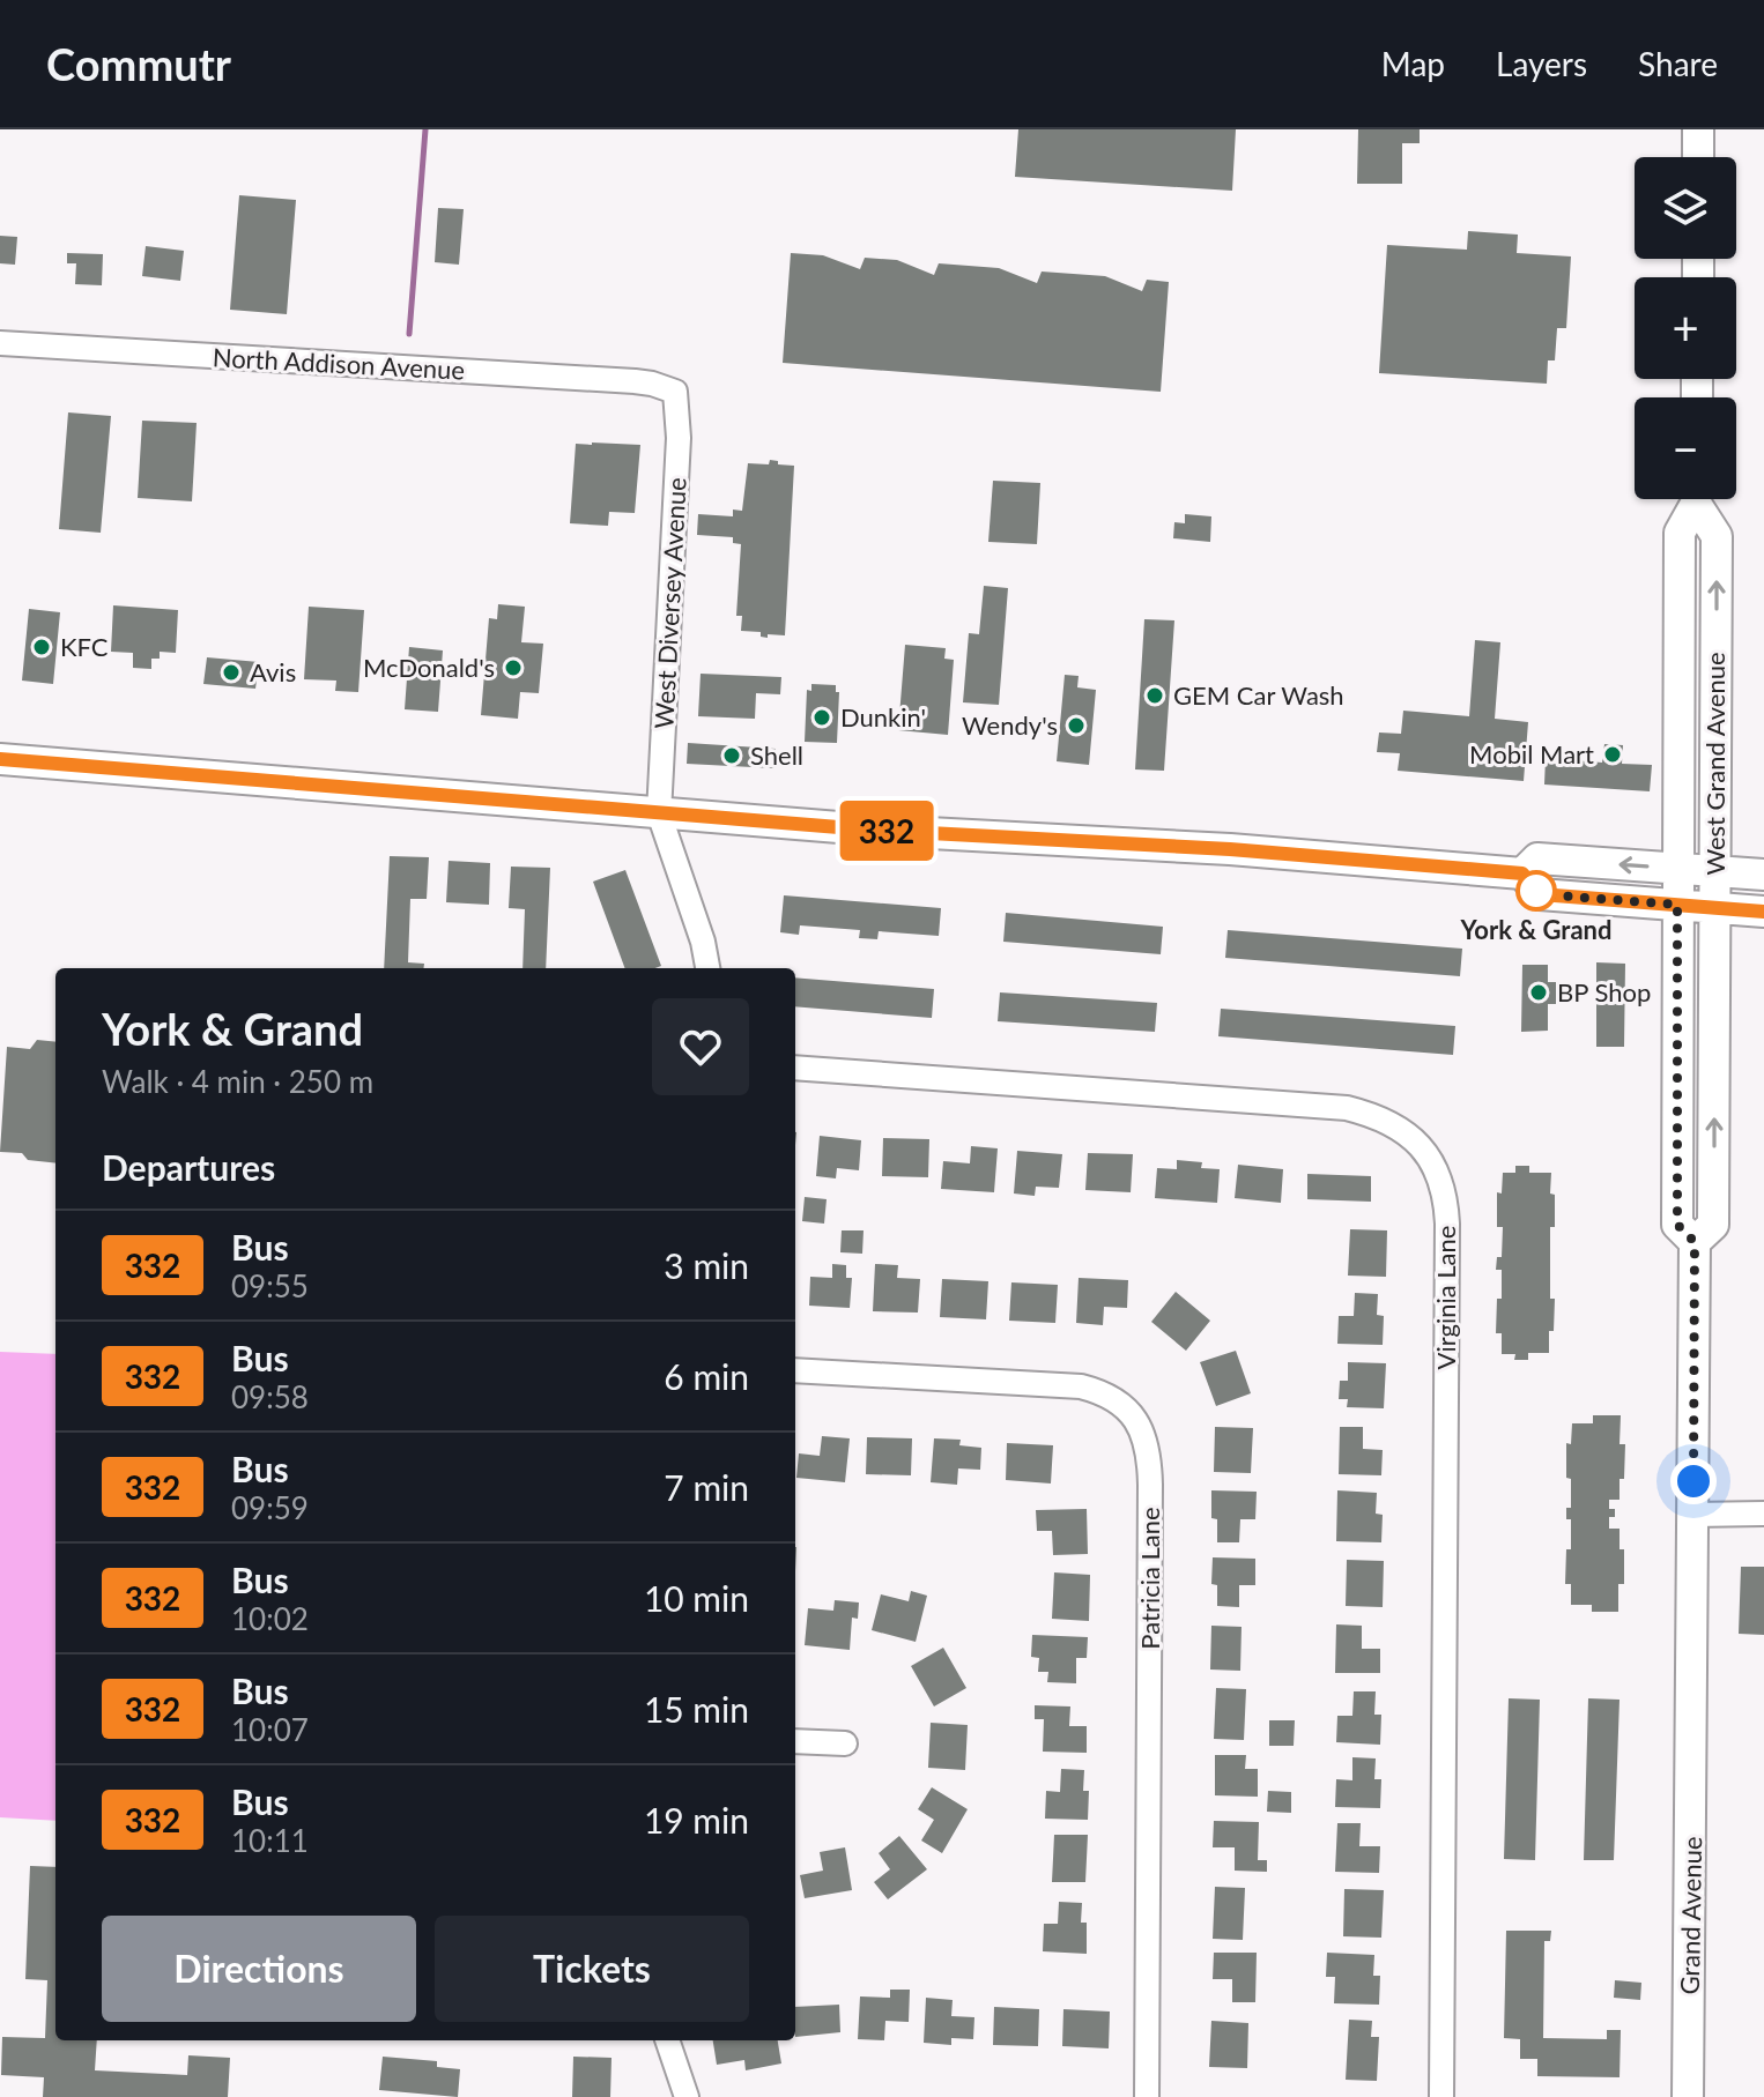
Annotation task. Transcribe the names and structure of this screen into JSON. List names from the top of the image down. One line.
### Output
{"streets":{"main road":["West Grand Avenue","Grand Avenue"],"street":["North Addison Avenue","West Diversey Avenue","Virginia Lane","Patricia Lane"]},"crossings":[["North Addison Avenue","West Diversey Avenue"],["West Grand Avenue","Grand Avenue"]],"places":["KFC","McDonald's","Avis","GEM Car Wash","Dunkin'","Wendy's","Mobil Mart","Shell","York & Grand","BP Shop"],"lines":["bus line 332"],"page":{"header":"Commutr","nav":["Map","Layers","Share"],"on_map":"332","map_buttons":["+","−"],"heading":[["York & Grand","Walk · 4 min · 250 m"],"Departures"],"list":[{"mark":"332","name":"Bus","note":"09:55","value":"3 min"},{"mark":"332","name":"Bus","note":"09:58","value":"6 min"},{"mark":"332","name":"Bus","note":"09:59","value":"7 min"},{"mark":"332","name":"Bus","note":"10:02","value":"10 min"},{"mark":"332","name":"Bus","note":"10:07","value":"15 min"},{"mark":"332","name":"Bus","note":"10:11","value":"19 min"}],"buttons":["Directions","Tickets"]}}
